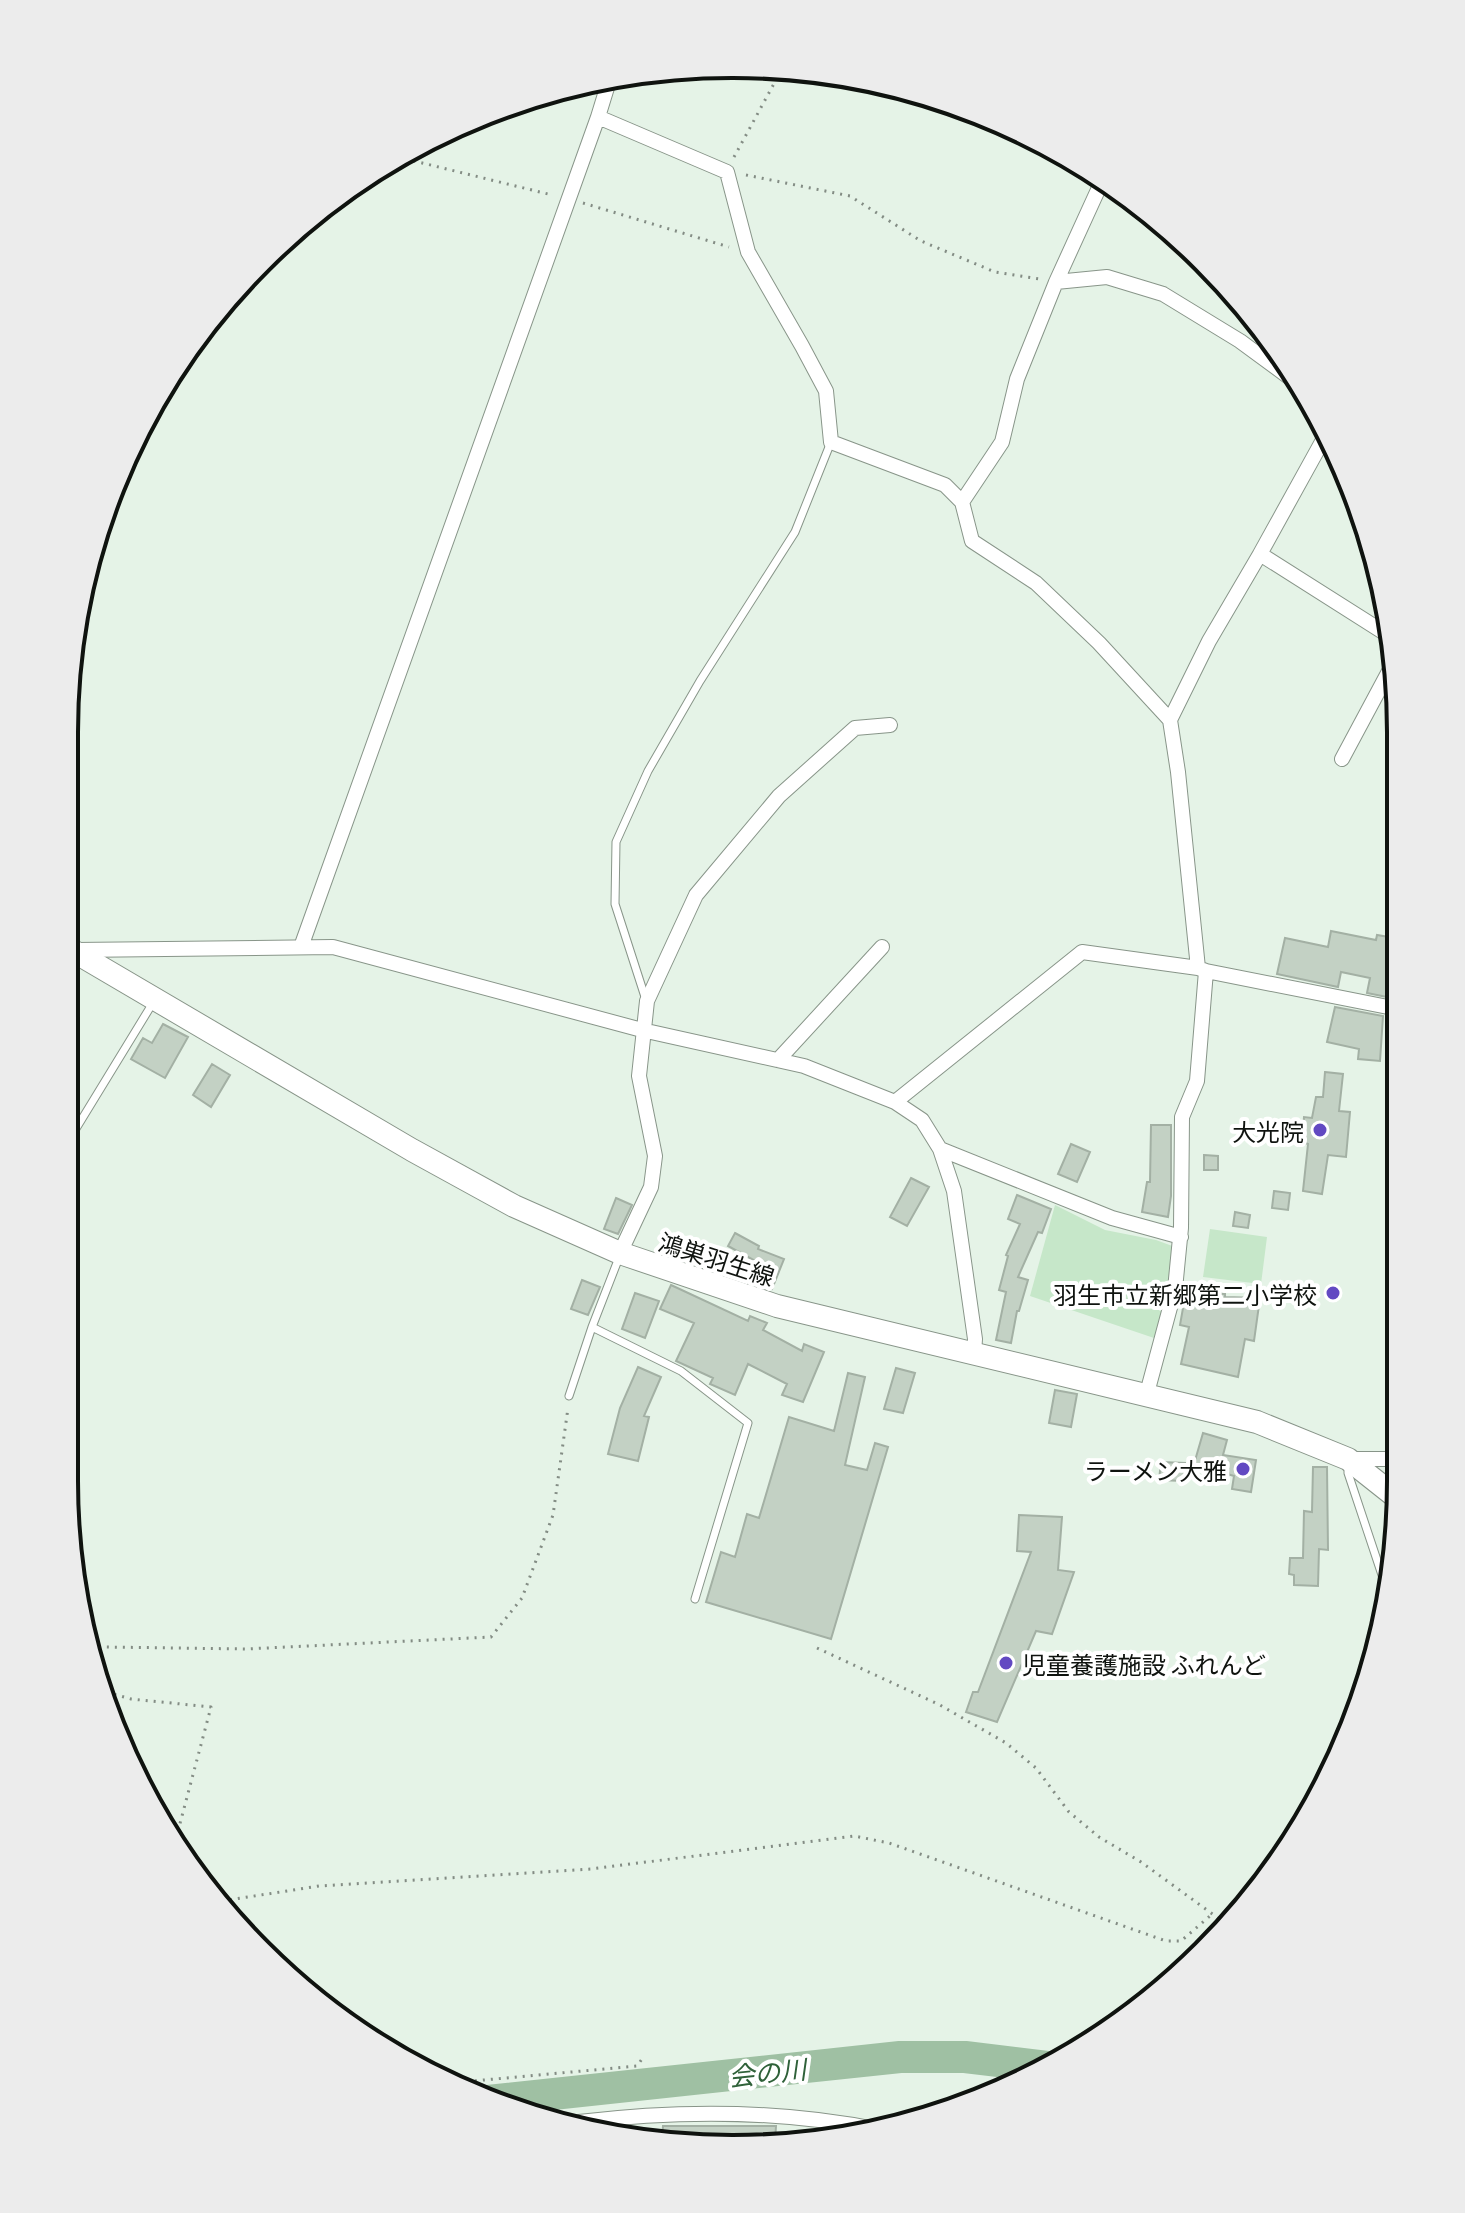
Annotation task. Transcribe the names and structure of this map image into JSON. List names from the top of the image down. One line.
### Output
{"streets":{"main road":["鴻巣羽生線"]},"water":["会の川"],"places":["大光院","羽生市立新郷第二小学校","ラーメン大雅","児童養護施設 ふれんど"]}
